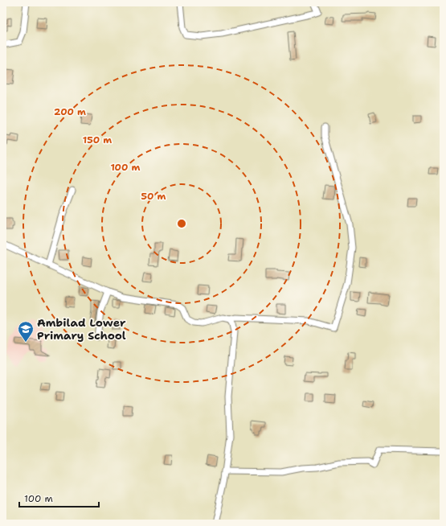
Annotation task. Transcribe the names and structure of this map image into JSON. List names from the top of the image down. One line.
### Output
{"places":{"school or university":["Ambilad Lower Primary School"]},"scale_bar":"100 m","rings":["200 m","150 m","100 m","50 m"]}
